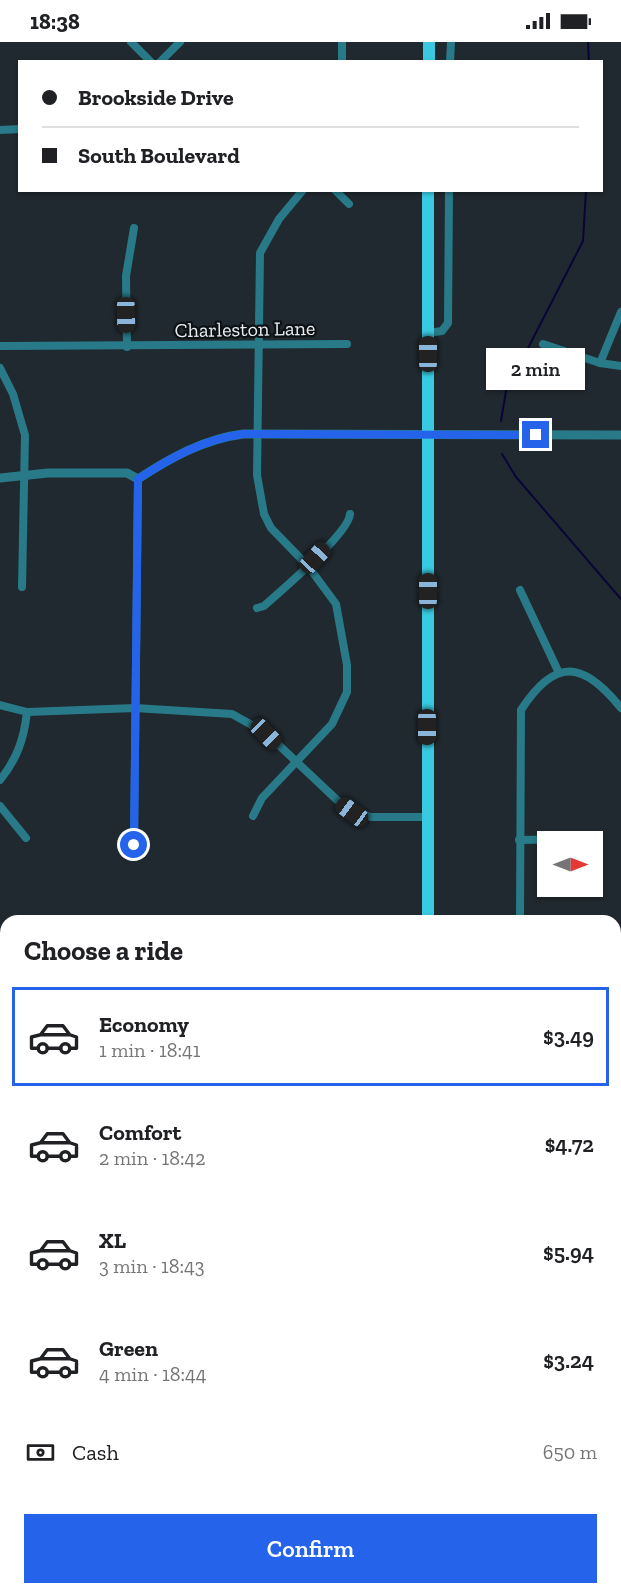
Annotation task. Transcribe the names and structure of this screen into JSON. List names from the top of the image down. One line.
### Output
{"streets":{"street":["Charleston Lane"]},"north":"right","page":{"status":"18:38","banner":["Brookside Drive","South Boulevard"],"bubble":"2 min","heading":"Choose a ride","list":[{"name":"Economy","note":"1 min · 18:41","value":"$3.49"},{"name":"Comfort","note":"2 min · 18:42","value":"$4.72"},{"name":"XL","note":"3 min · 18:43","value":"$5.94"},{"name":"Green","note":"4 min · 18:44","value":"$3.24"}],"pay":["Cash","650 m"],"buttons":"Confirm"}}
